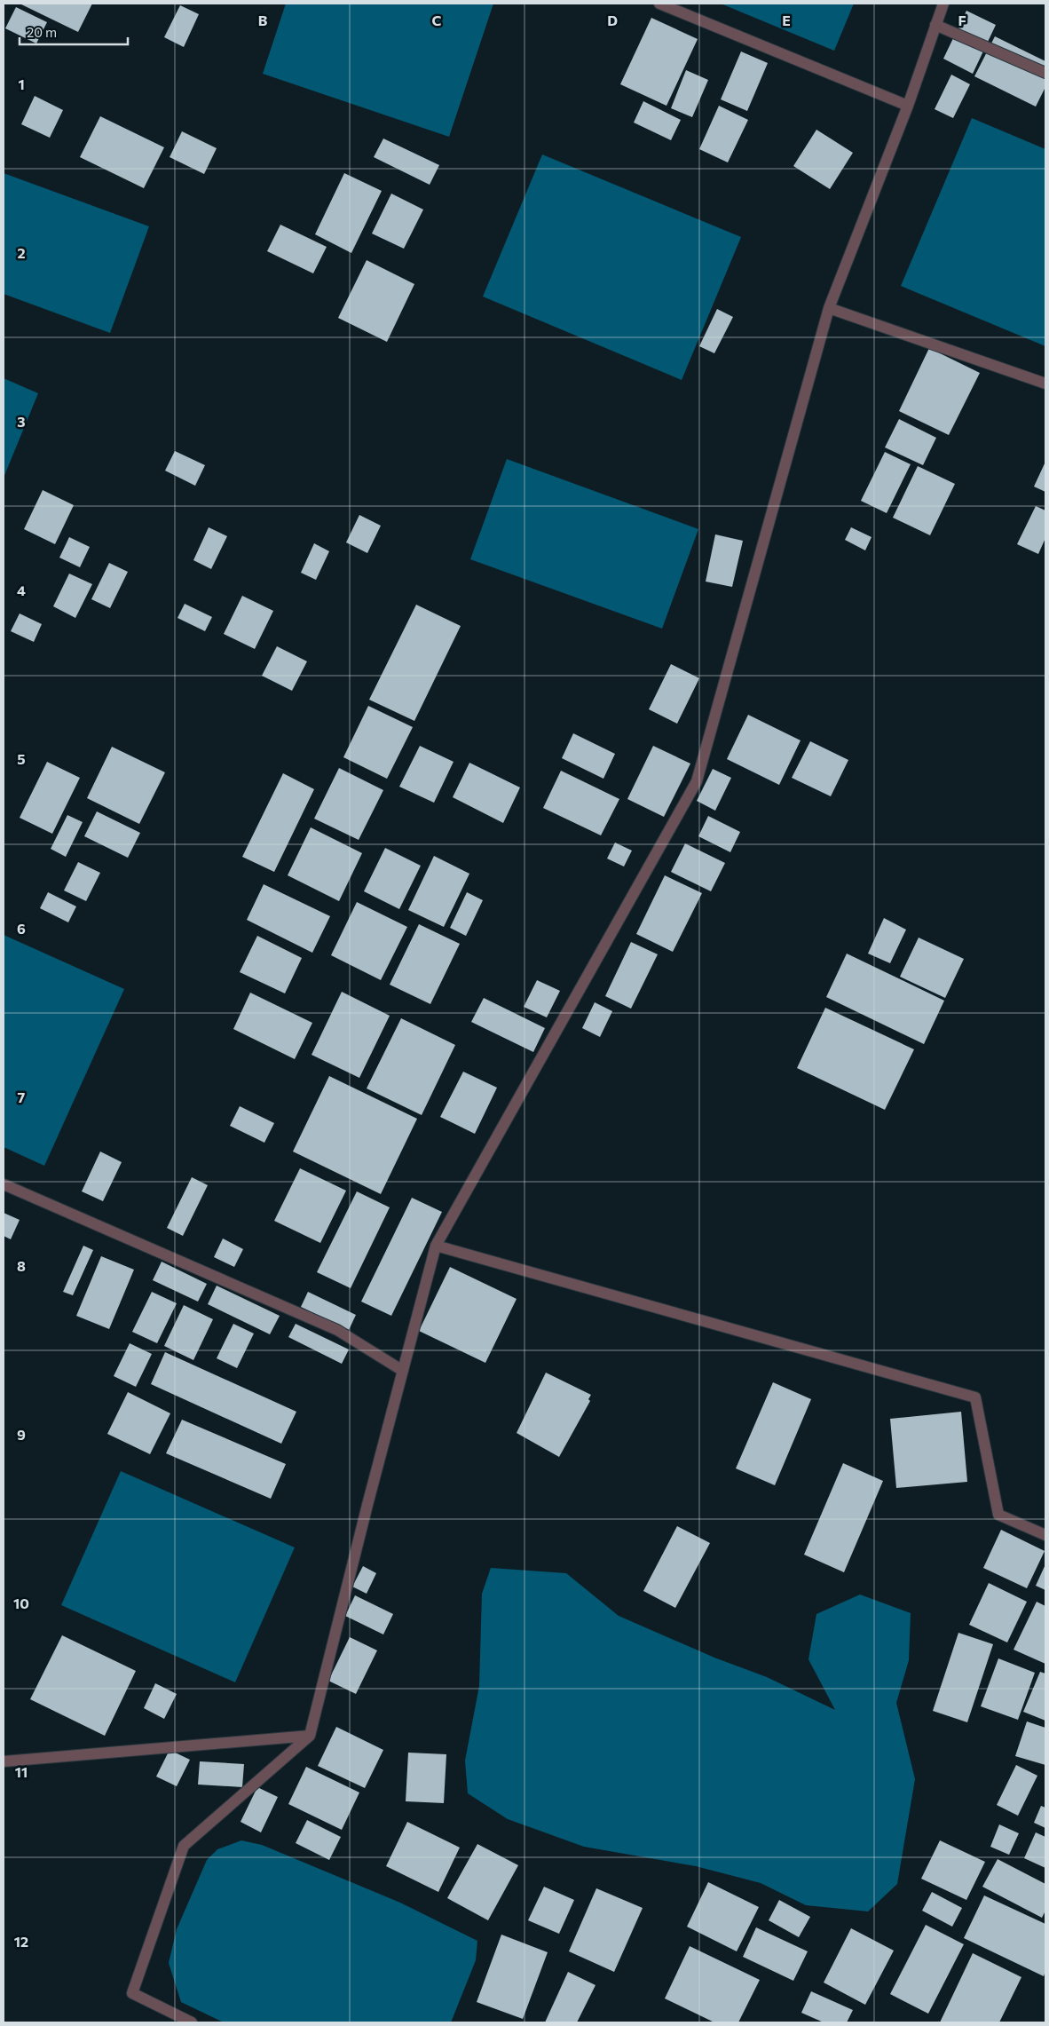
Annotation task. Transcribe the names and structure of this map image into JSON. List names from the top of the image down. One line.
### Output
{"scale_bar":"20 m","grid":{"columns":["B","C","D","E","F"],"rows":["1","2","3","4","5","6","7","8","9","10","11","12"]}}
